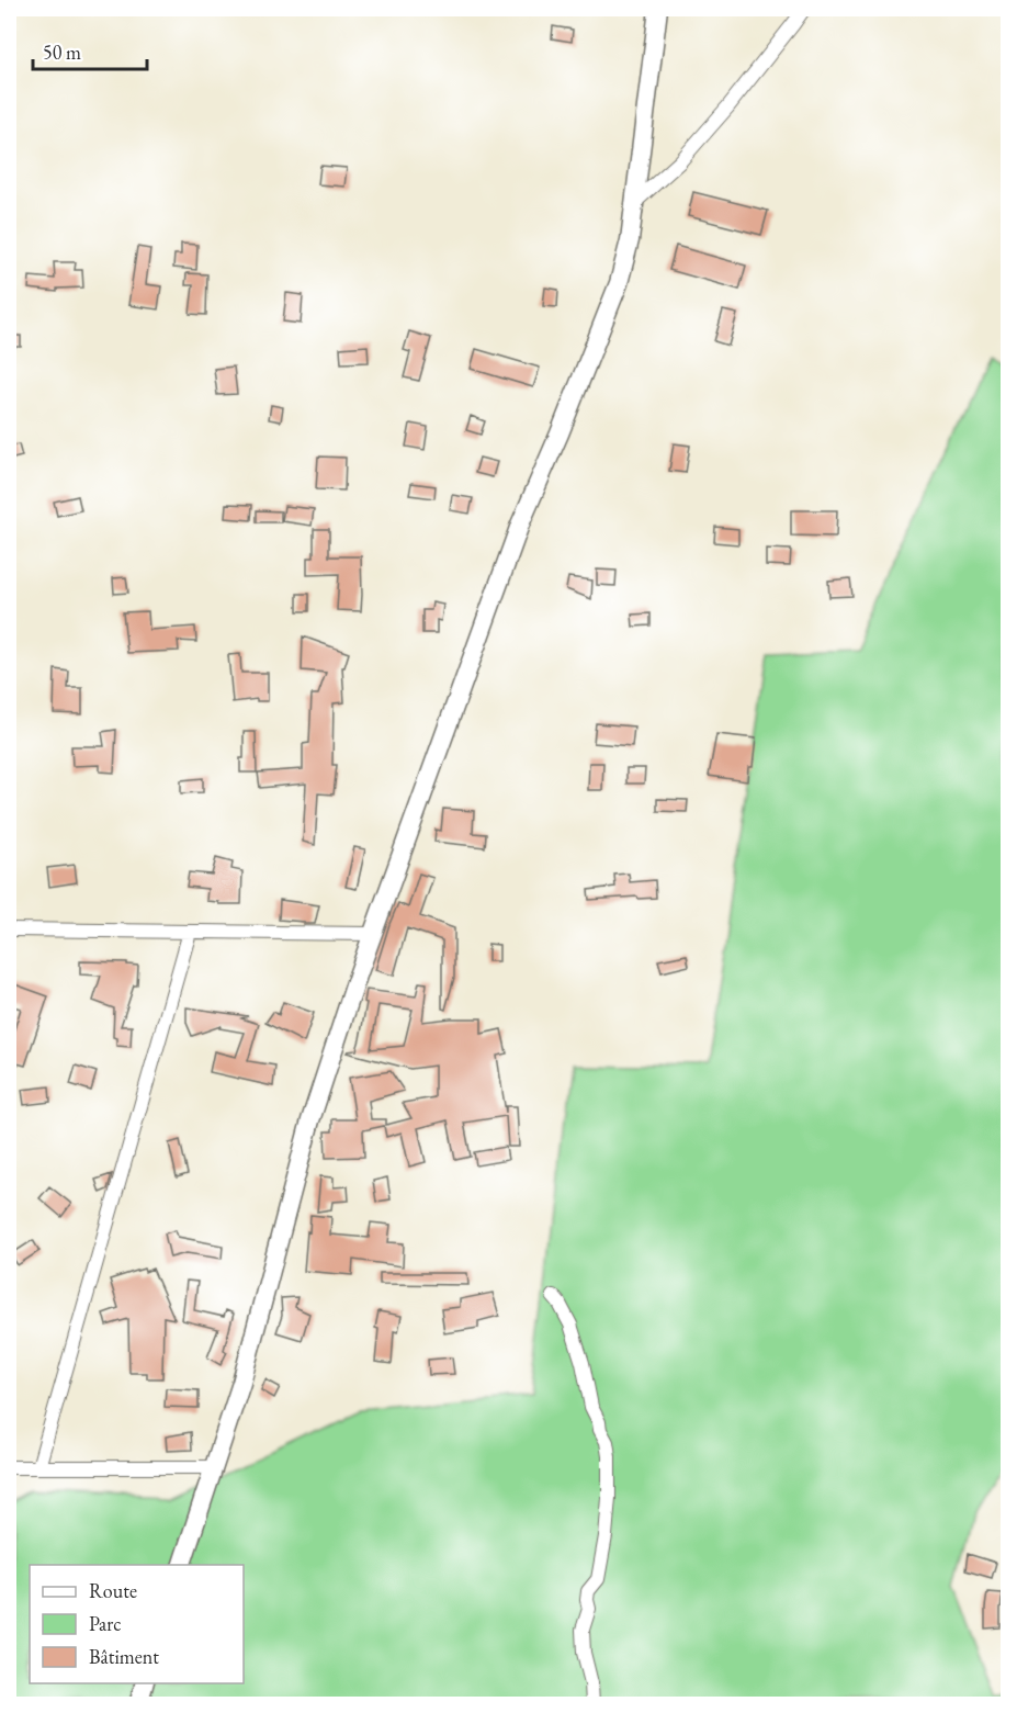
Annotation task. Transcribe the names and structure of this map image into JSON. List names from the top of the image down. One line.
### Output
{"legend":["Route","Parc","Bâtiment"],"scale_bar":"50 m"}
